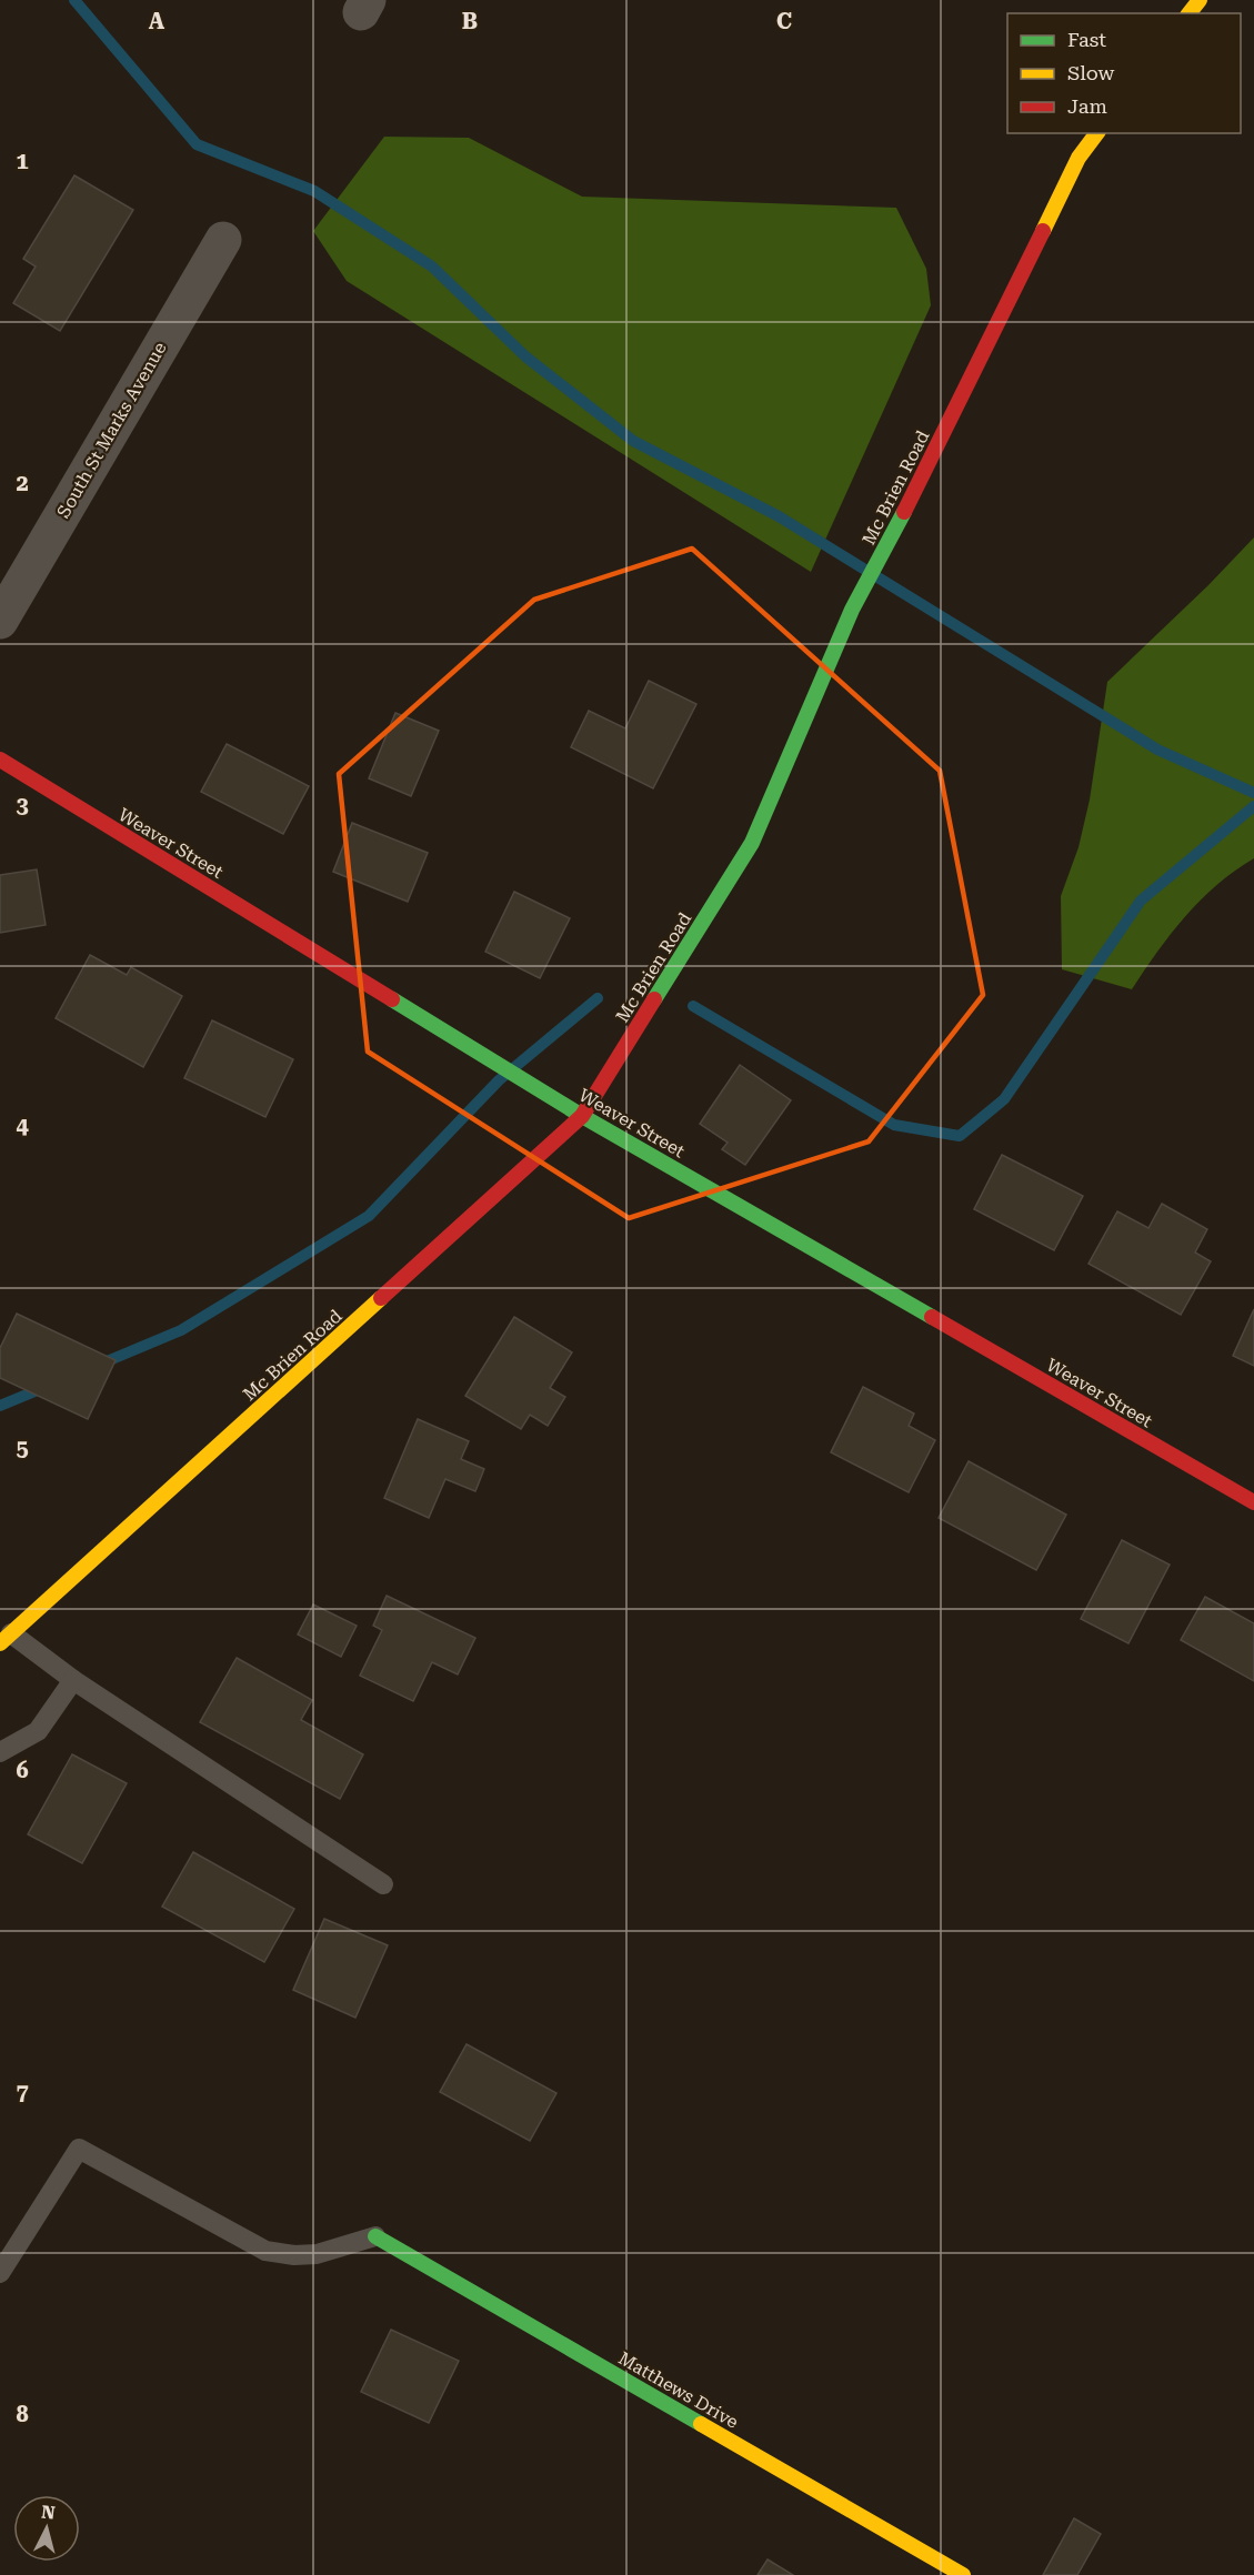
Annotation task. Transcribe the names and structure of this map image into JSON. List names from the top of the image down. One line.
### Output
{"streets":{"street":["South St Marks Avenue","Mc Brien Road","Weaver Street","Matthews Drive"]},"crossings":[["Mc Brien Road","Weaver Street"]],"legend":["Fast","Slow","Jam"],"north":"top","grid":{"columns":["A","B","C"],"rows":["1","2","3","4","5","6","7","8"]}}
